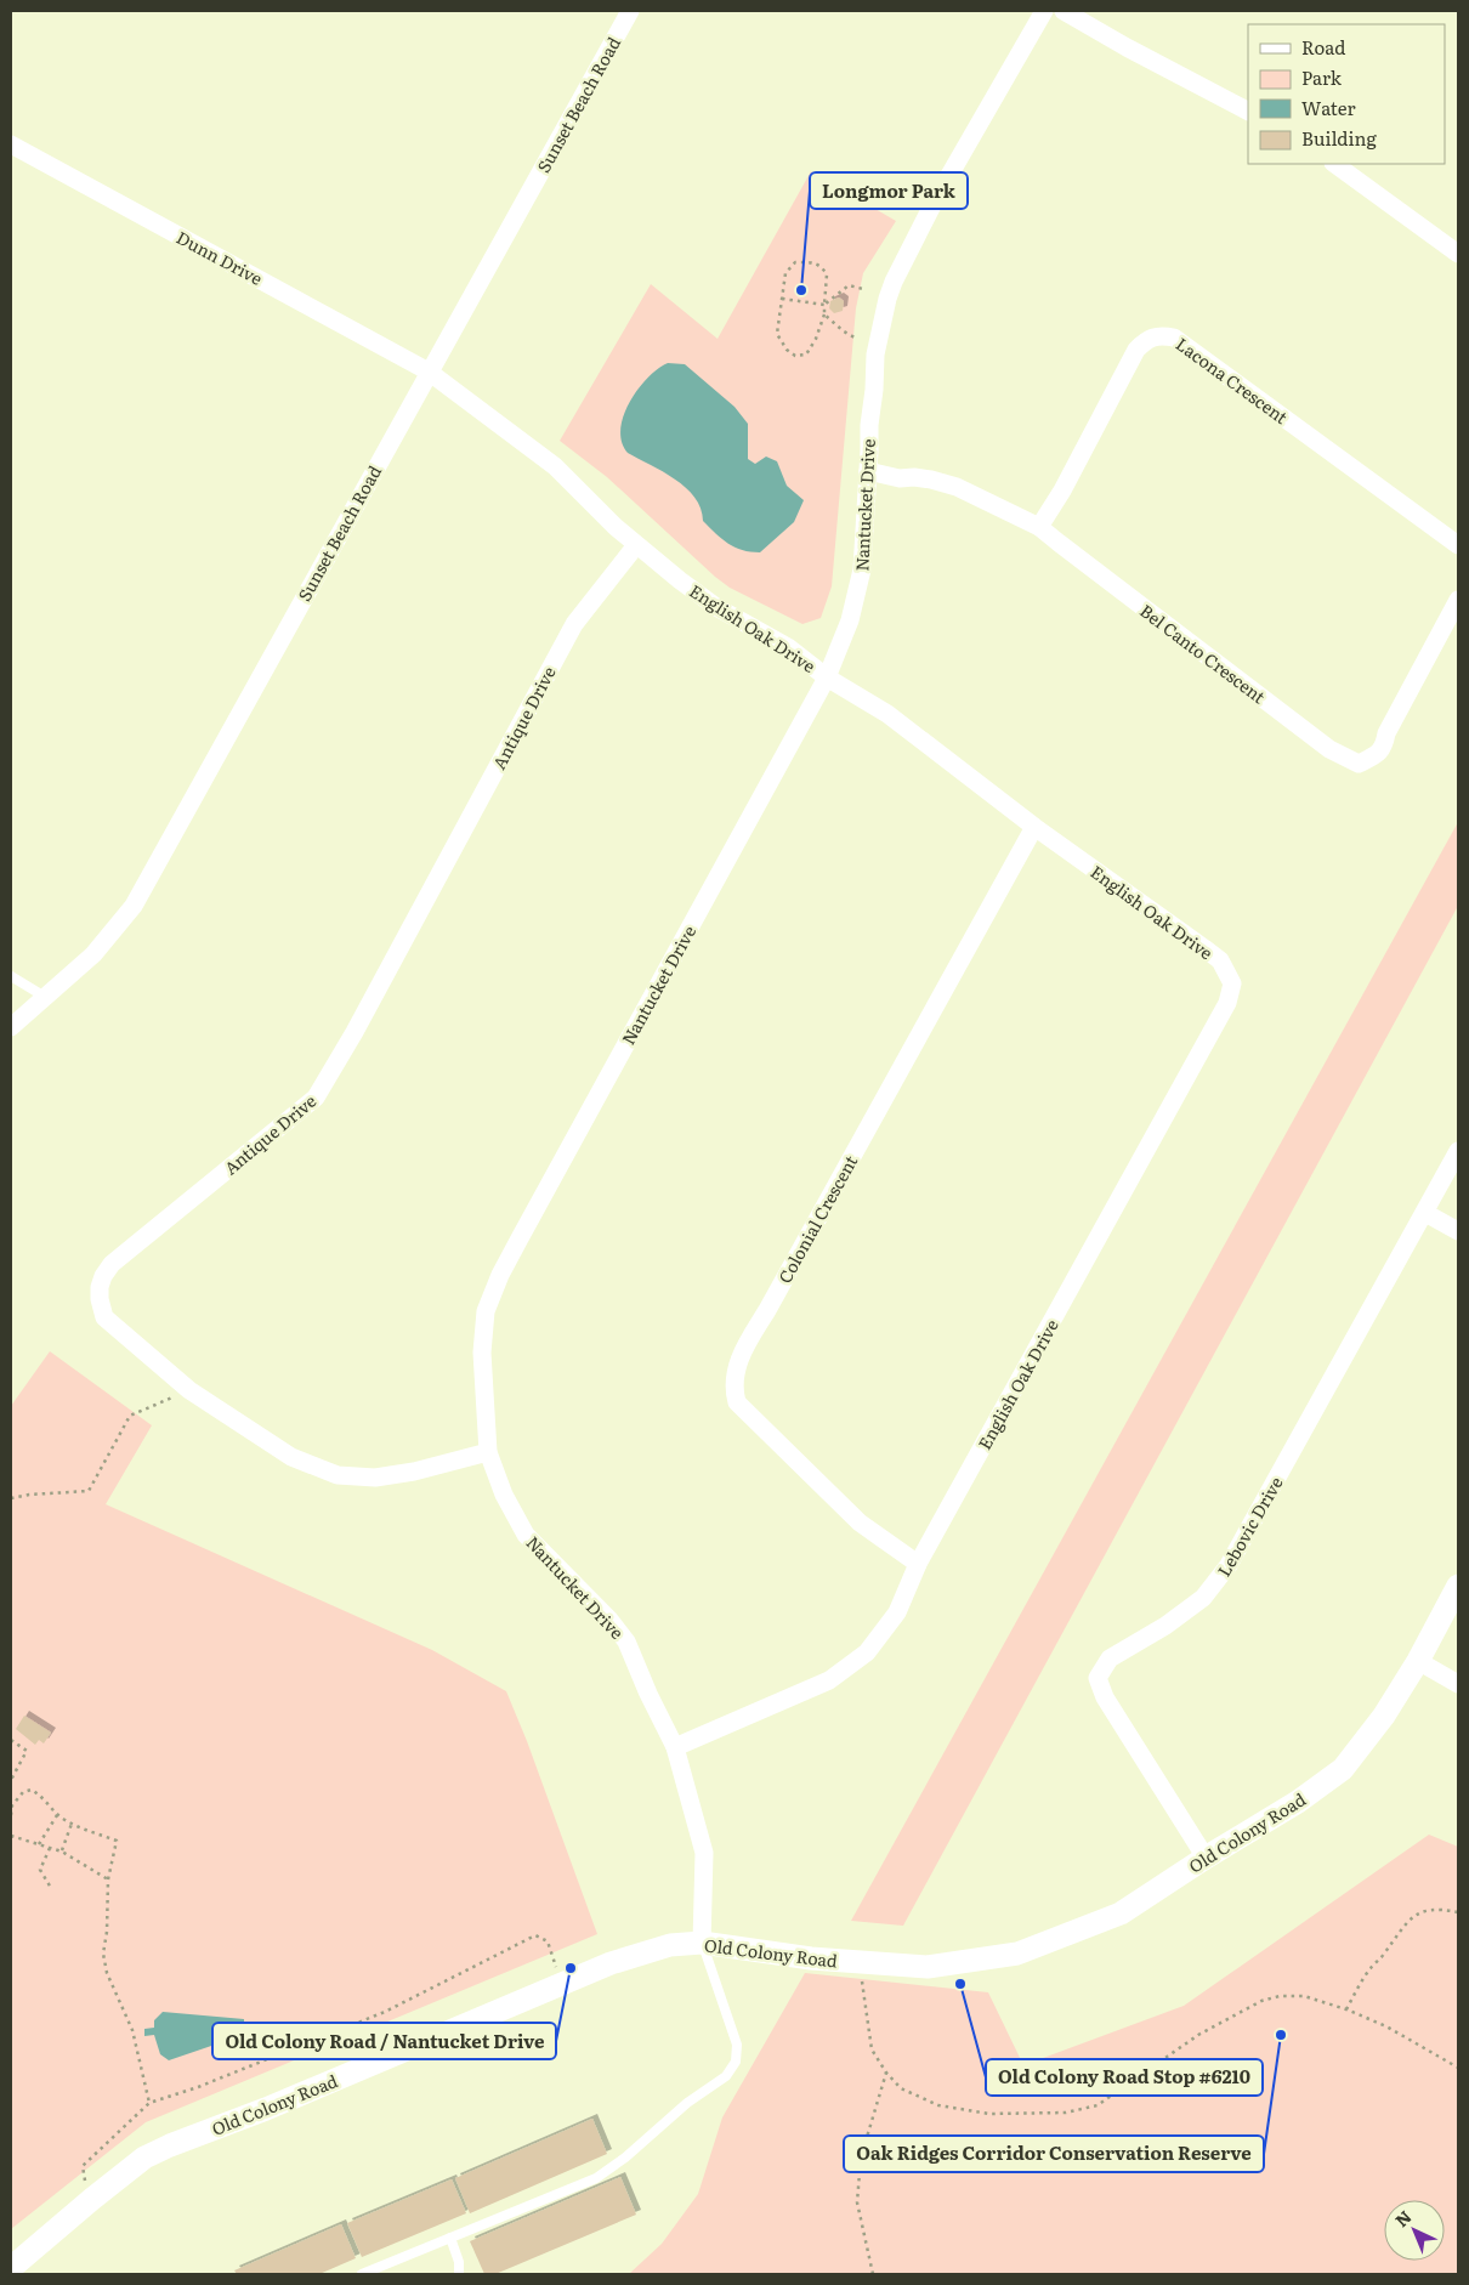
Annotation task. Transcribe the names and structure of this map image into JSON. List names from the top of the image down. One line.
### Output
{"streets":{"street":["Sunset Beach Road","Dunn Drive","Lacona Crescent","Nantucket Drive","English Oak Drive","Bel Canto Crescent","Antique Drive","Colonial Crescent","Lebovic Drive","Old Colony Road"]},"crossings":[["Sunset Beach Road","Dunn Drive"],["Sunset Beach Road","English Oak Drive"],["Dunn Drive","English Oak Drive"],["Lacona Crescent","Bel Canto Crescent"],["Nantucket Drive","English Oak Drive"],["Nantucket Drive","Bel Canto Crescent"],["Nantucket Drive","Antique Drive"],["Nantucket Drive","Old Colony Road"],["English Oak Drive","Antique Drive"],["English Oak Drive","Colonial Crescent"],["Lebovic Drive","Old Colony Road"]],"places":["Longmor Park","Old Colony Road / Nantucket Drive","Old Colony Road Stop #6210","Oak Ridges Corridor Conservation Reserve"],"legend":["Road","Park","Water","Building"],"north":"top left"}
